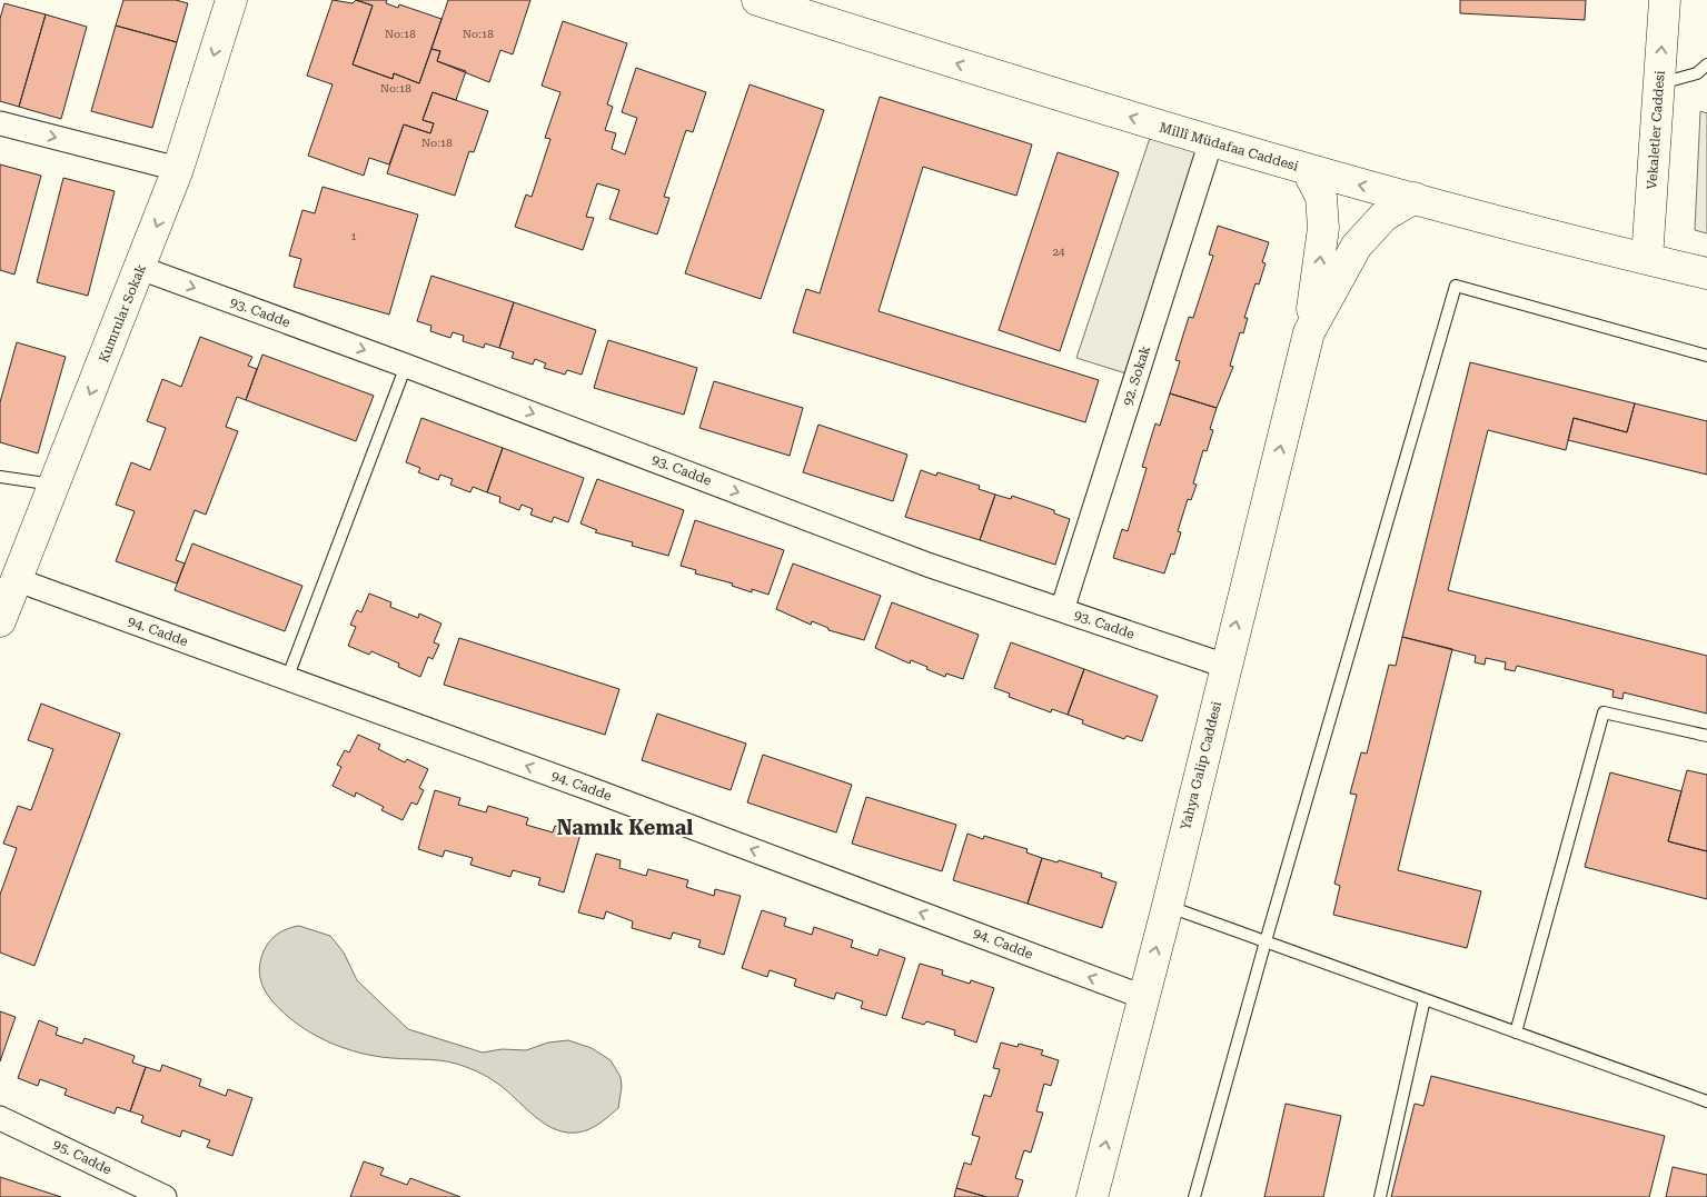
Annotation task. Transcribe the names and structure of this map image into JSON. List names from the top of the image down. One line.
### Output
{"streets":{"street":["Vekaletler Caddesi","Millî Müdafaa Caddesi","93. Cadde","Kumrular Sokak","92. Sokak","94. Cadde","Yahya Galip Caddesi","95. Cadde"]},"crossings":[["Vekaletler Caddesi","Millî Müdafaa Caddesi"],["Millî Müdafaa Caddesi","92. Sokak"],["Millî Müdafaa Caddesi","Yahya Galip Caddesi"],["93. Cadde","Kumrular Sokak"],["93. Cadde","92. Sokak"],["93. Cadde","Yahya Galip Caddesi"],["Kumrular Sokak","94. Cadde"],["94. Cadde","Yahya Galip Caddesi"]],"one_way":["Millî Müdafaa Caddesi","93. Cadde","Kumrular Sokak","94. Cadde","Yahya Galip Caddesi"],"districts":["Namık Kemal"],"house_numbers":["No:18","No:18","No:18","No:18","1","24"]}
